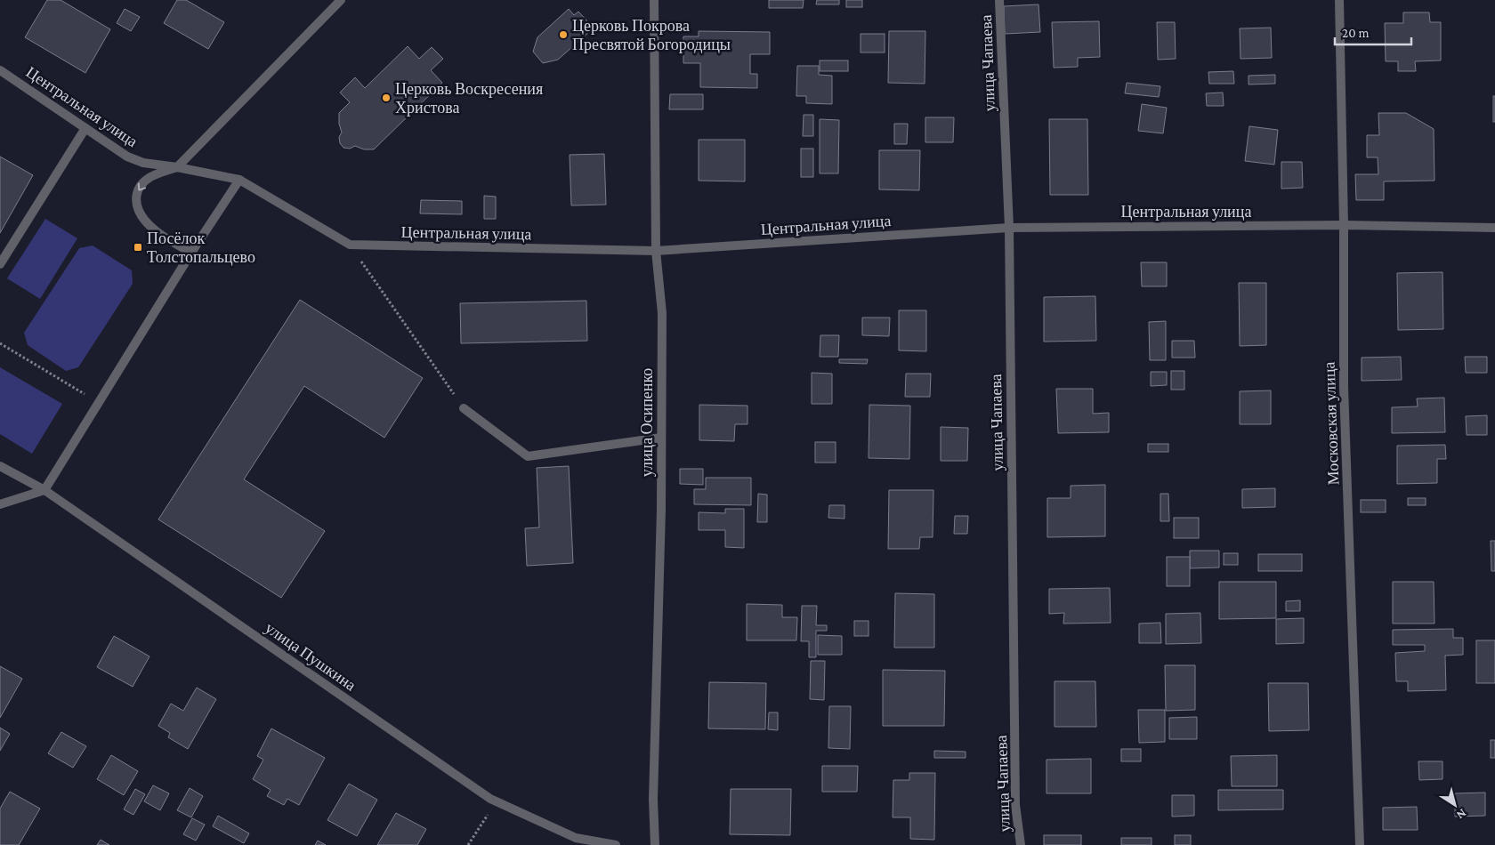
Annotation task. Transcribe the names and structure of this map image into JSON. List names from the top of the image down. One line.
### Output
{"streets":{"street":["улица Чапаева","Центральная улица","улица Осипенко","Московская улица","улица Пушкина"]},"crossings":[["улица Чапаева","Центральная улица"],["Центральная улица","улица Осипенко"],["Центральная улица","Московская улица"]],"places":{"other":["Церковь Покрова Пресвятой Богородицы","Церковь Воскресения Христова"],"transit":["Посёлок Толстопальцево"]},"scale_bar":"20 m","north":"bottom right"}
